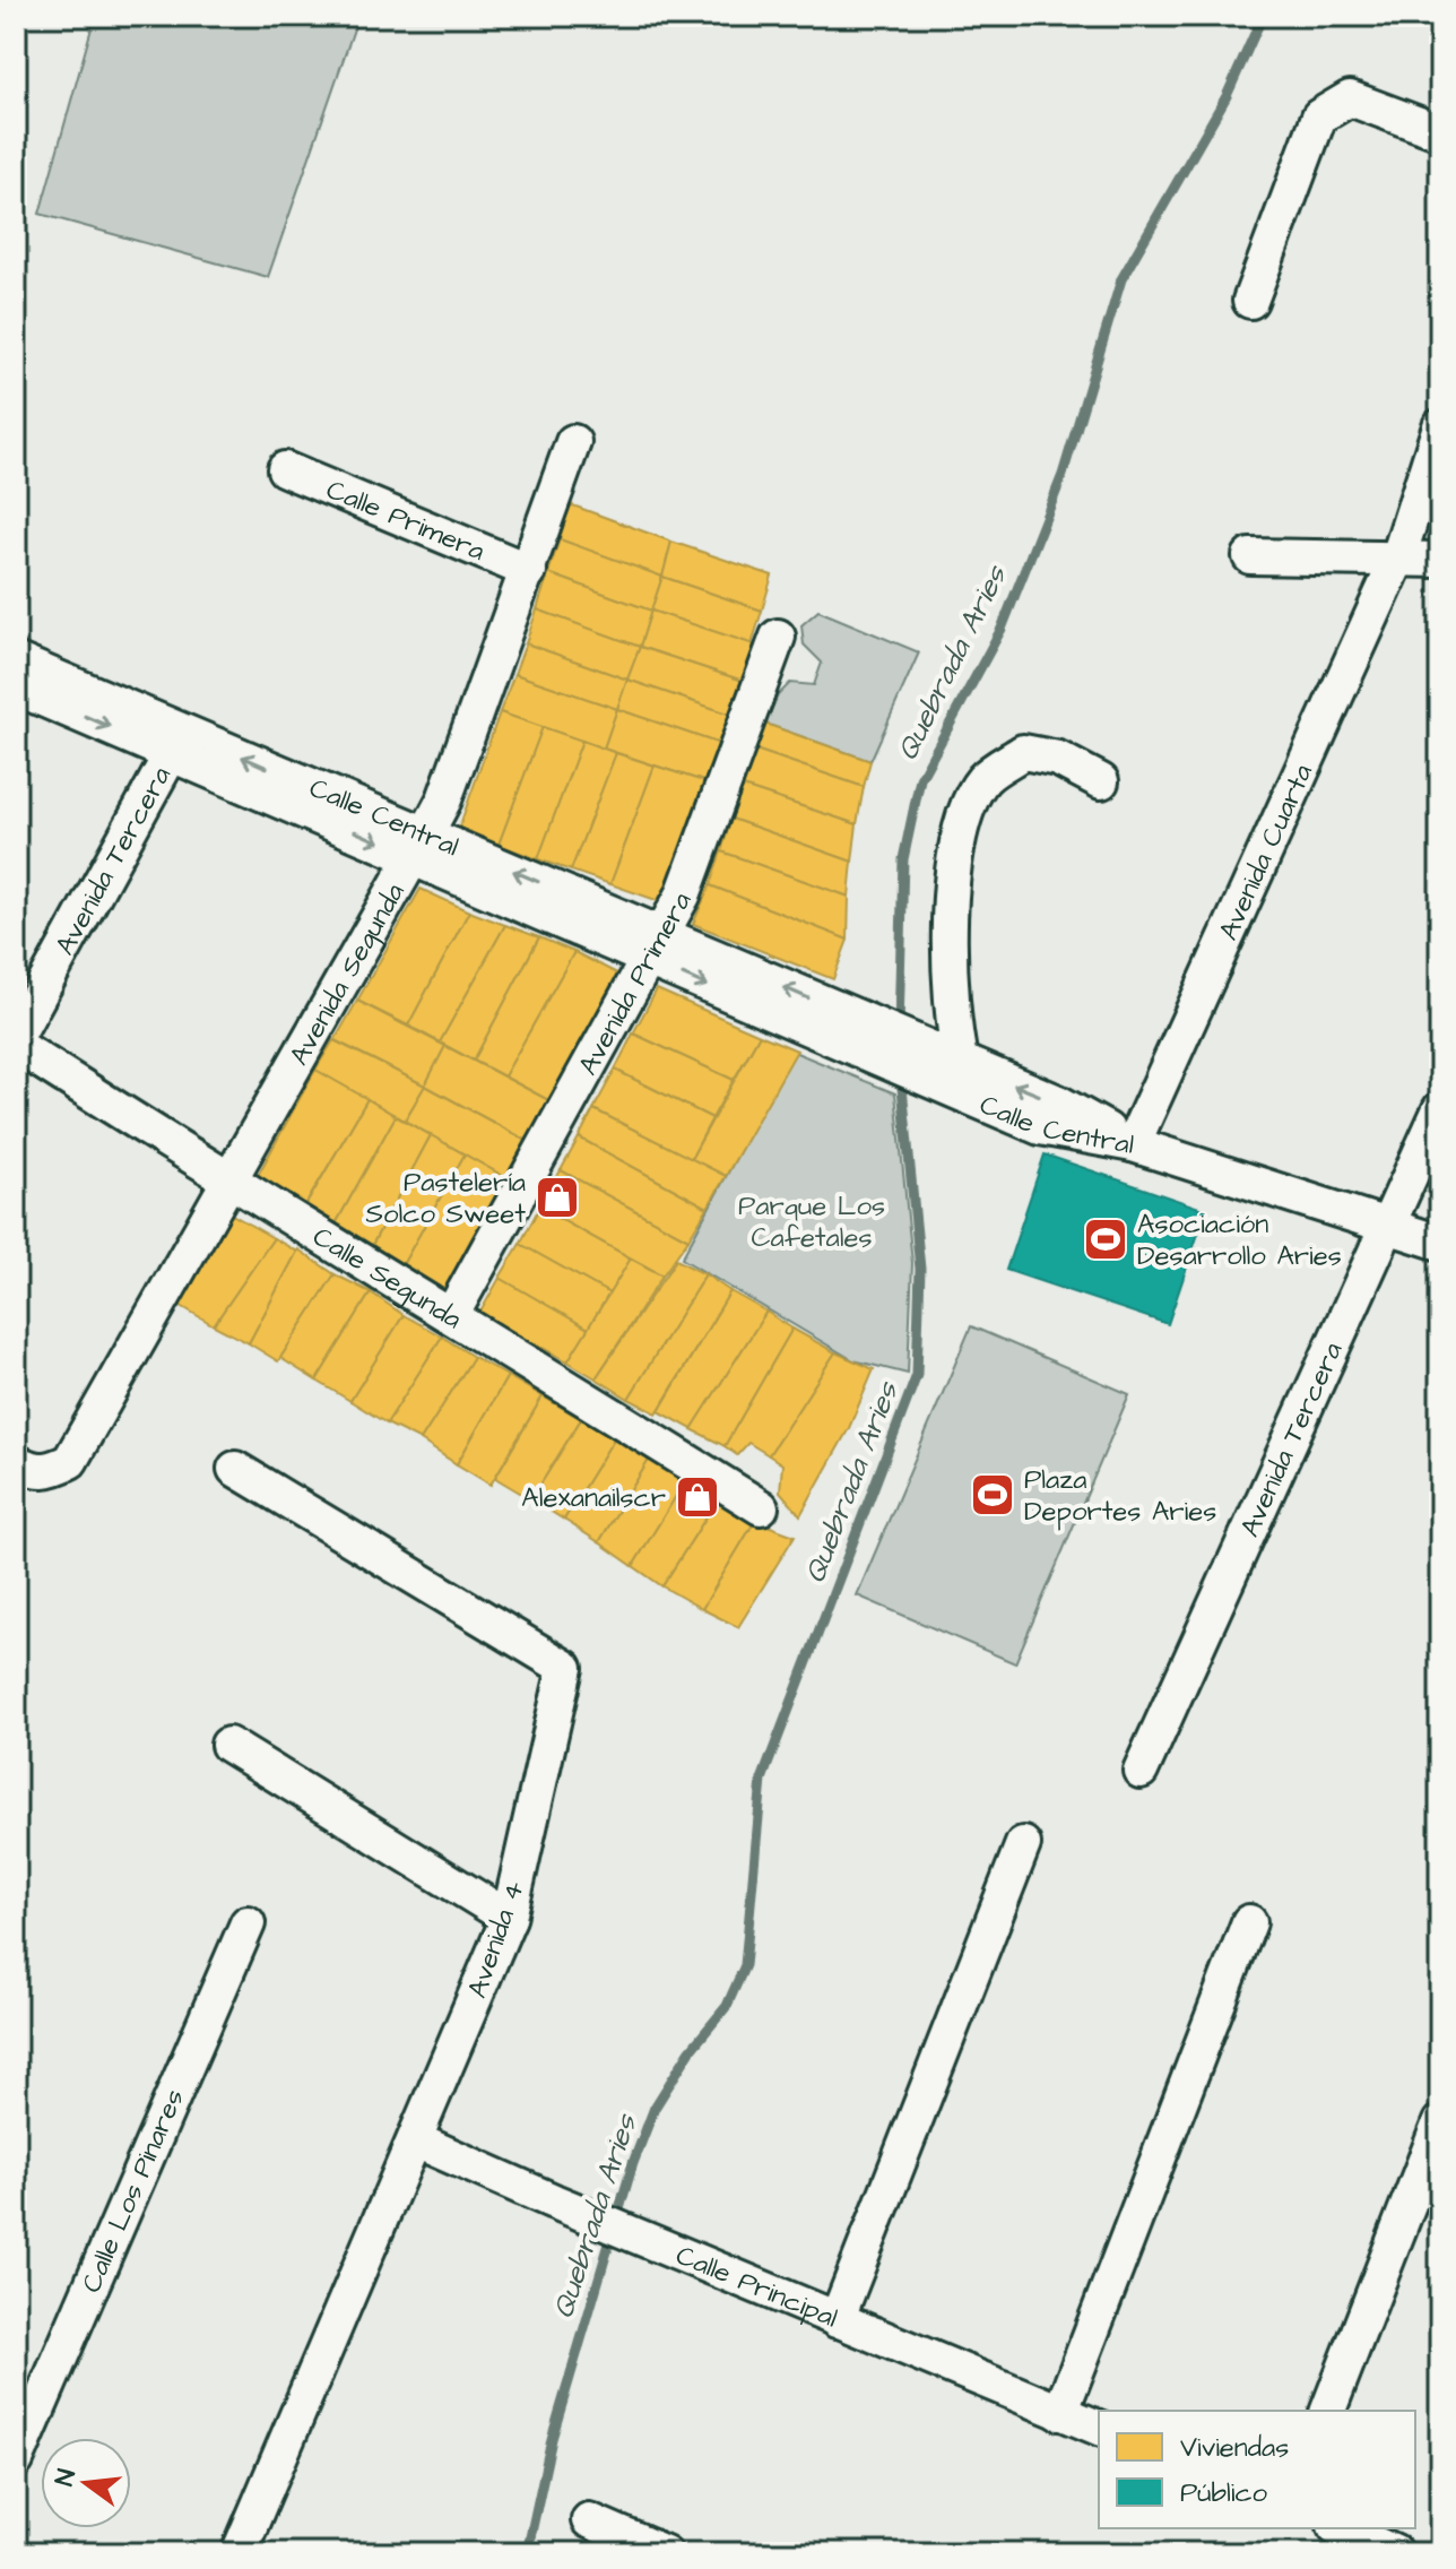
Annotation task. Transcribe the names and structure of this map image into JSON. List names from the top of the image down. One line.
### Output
{"streets":{"street":["Calle Primera","Calle Central","Avenida Cuarta","Avenida Tercera","Avenida Segunda","Avenida Primera","Calle Segunda","Avenida 4","Calle Los Pinares","Calle Principal"]},"crossings":[["Calle Primera","Avenida Segunda"],["Calle Central","Avenida Cuarta"],["Calle Central","Avenida Tercera"],["Calle Central","Avenida Segunda"],["Calle Central","Avenida Primera"],["Avenida Segunda","Calle Segunda"],["Avenida Primera","Calle Segunda"],["Avenida 4","Calle Principal"]],"water":["Quebrada Aries"],"parks":["Parque Los Cafetales"],"places":{"shop":["Pastelería Solco Sweet","Alexanailscr"],"sports":["Asociación Desarrollo Aries","Plaza Deportes Aries"]},"legend":["Viviendas","Público"],"north":"left"}
